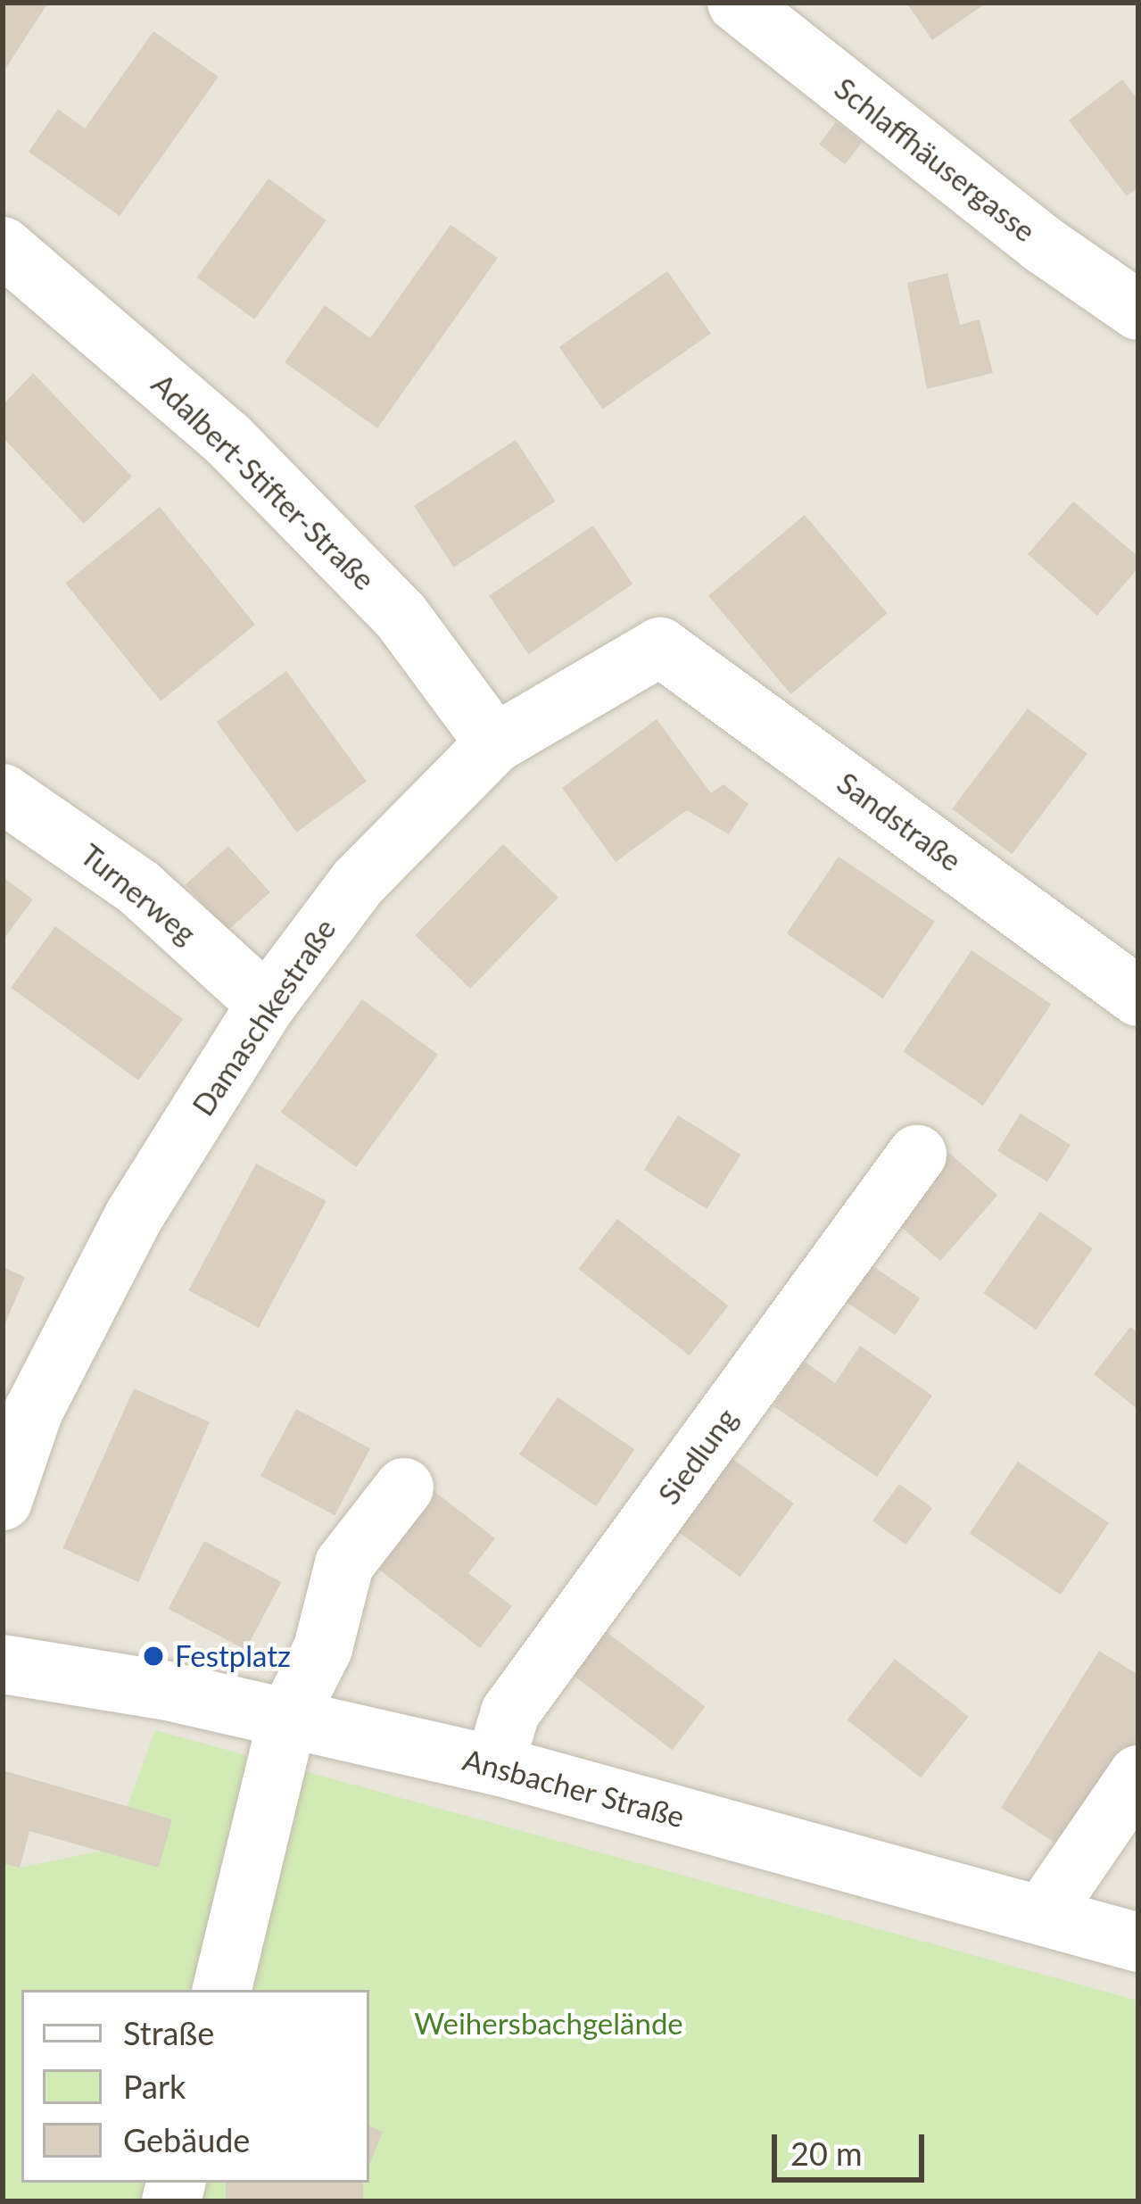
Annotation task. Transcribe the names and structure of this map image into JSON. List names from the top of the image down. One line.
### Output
{"streets":{"street":["Schlaffhäusergasse","Adalbert-Stifter-Straße","Sandstraße","Turnerweg","Damaschkestraße","Siedlung","Ansbacher Straße"]},"crossings":[["Adalbert-Stifter-Straße","Damaschkestraße"],["Sandstraße","Damaschkestraße"],["Turnerweg","Damaschkestraße"],["Siedlung","Ansbacher Straße"]],"parks":["Weihersbachgelände"],"places":["Festplatz"],"legend":["Straße","Park","Gebäude"],"scale_bar":"20 m"}
